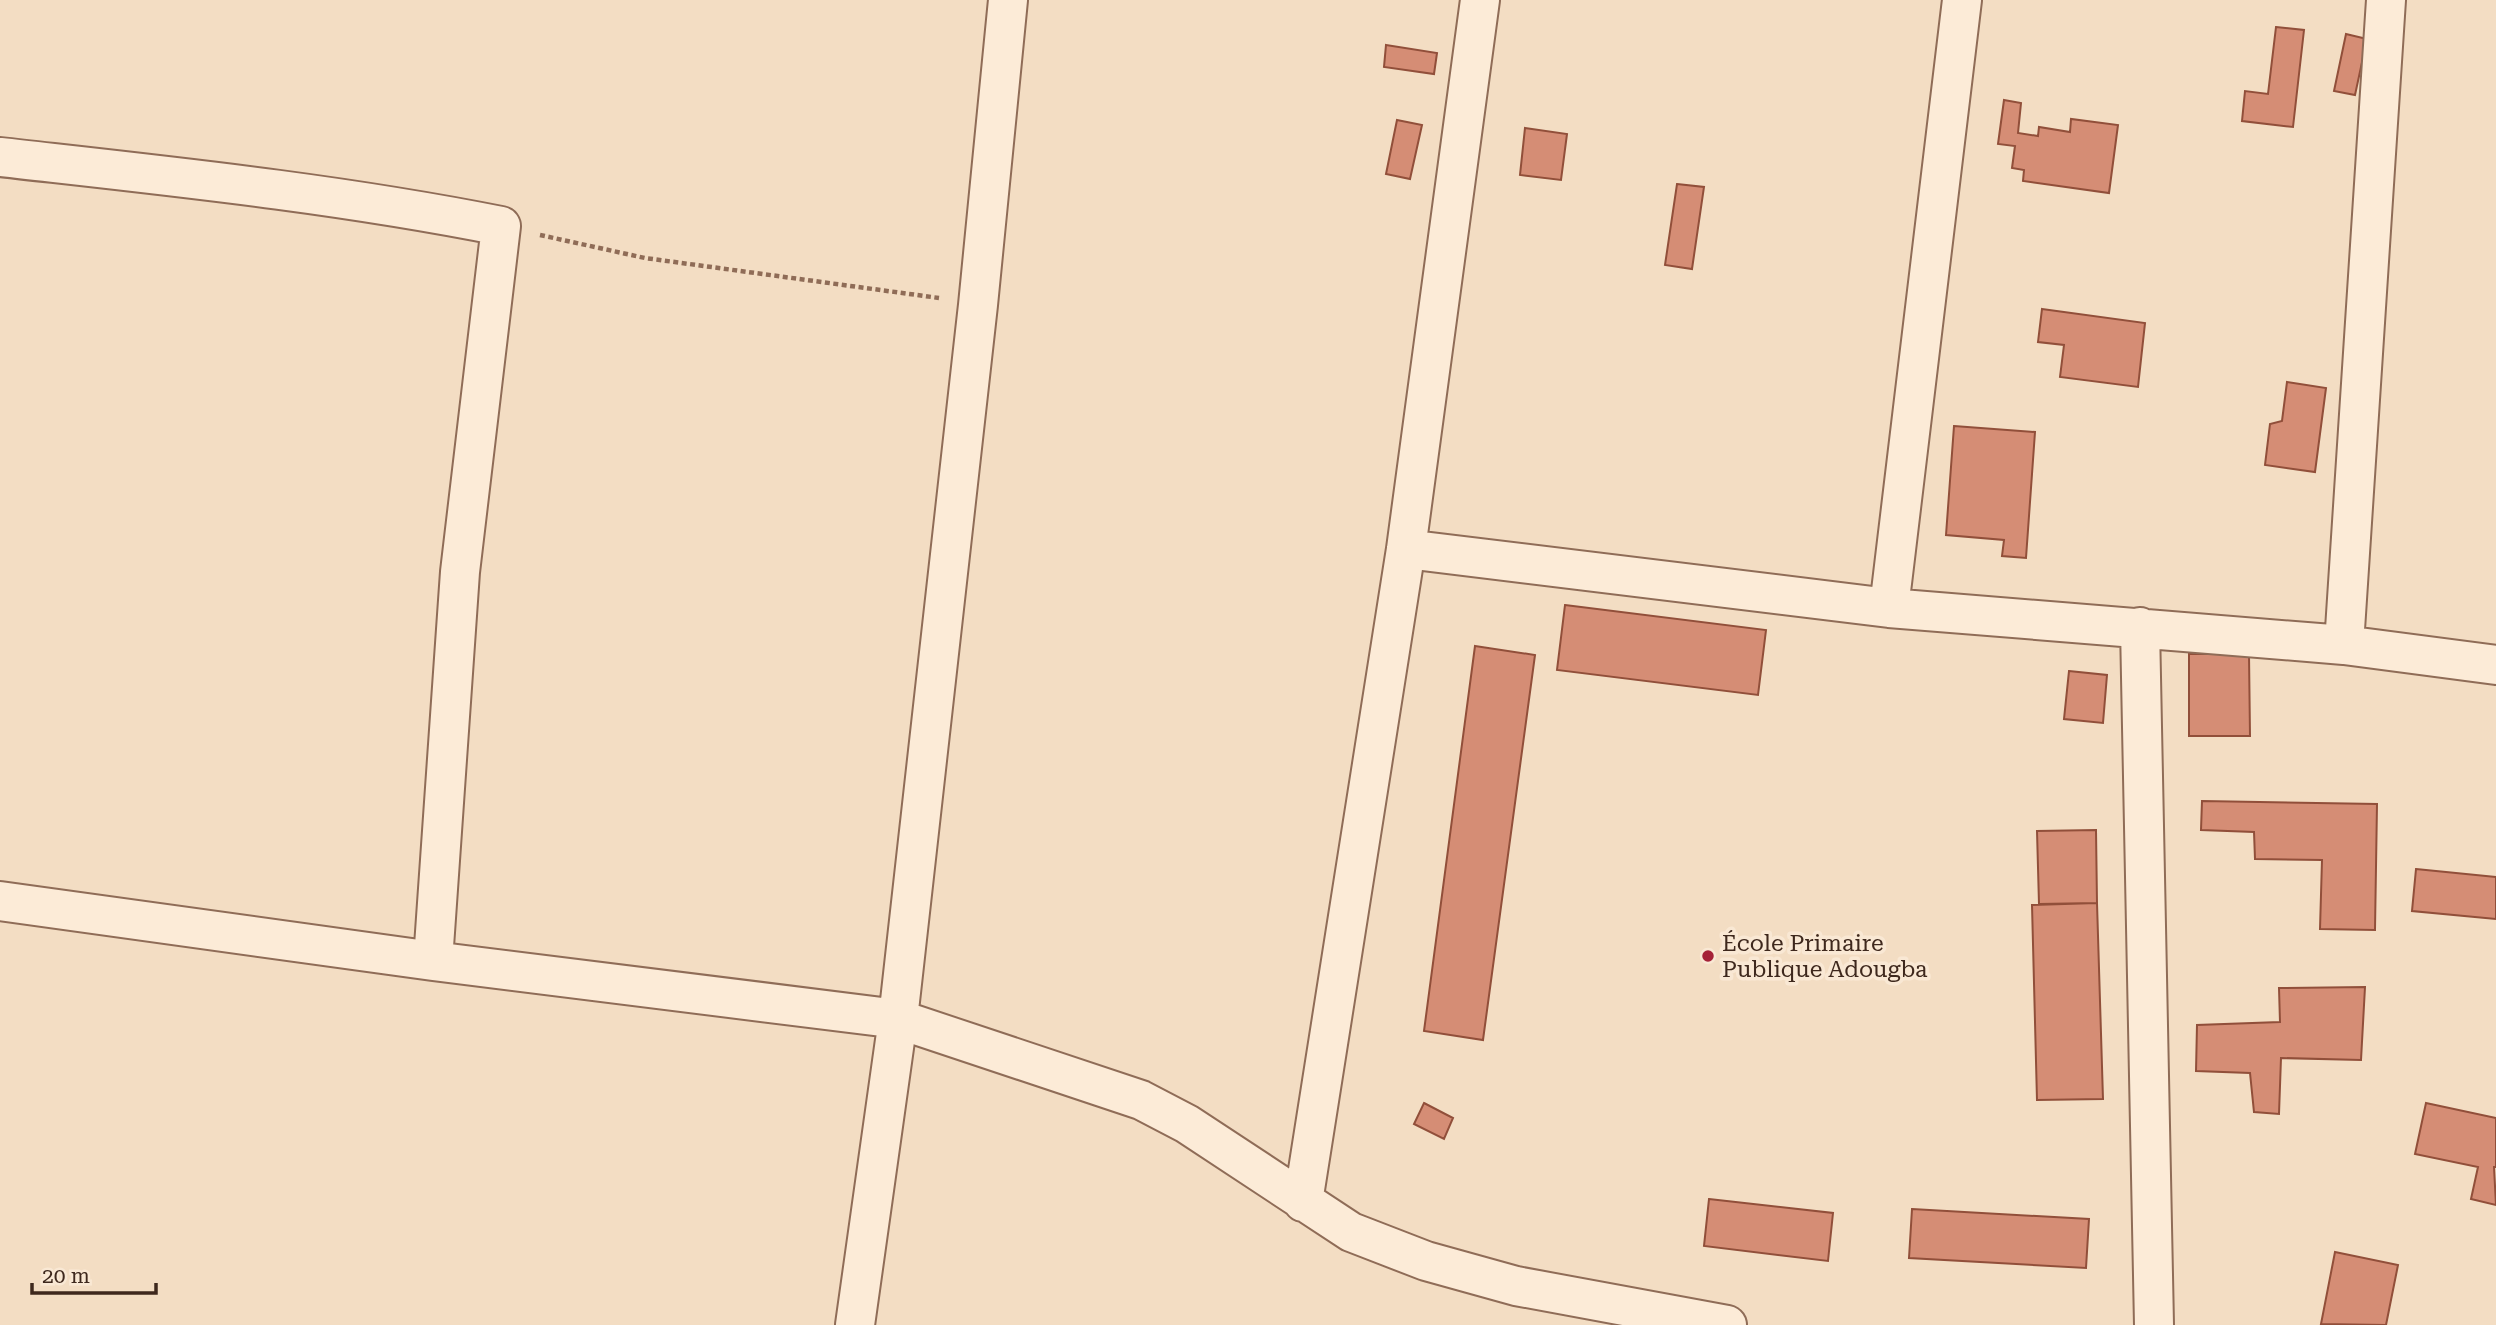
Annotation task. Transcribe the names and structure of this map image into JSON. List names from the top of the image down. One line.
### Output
{"places":["École Primaire Publique Adougba"],"scale_bar":"20 m"}
